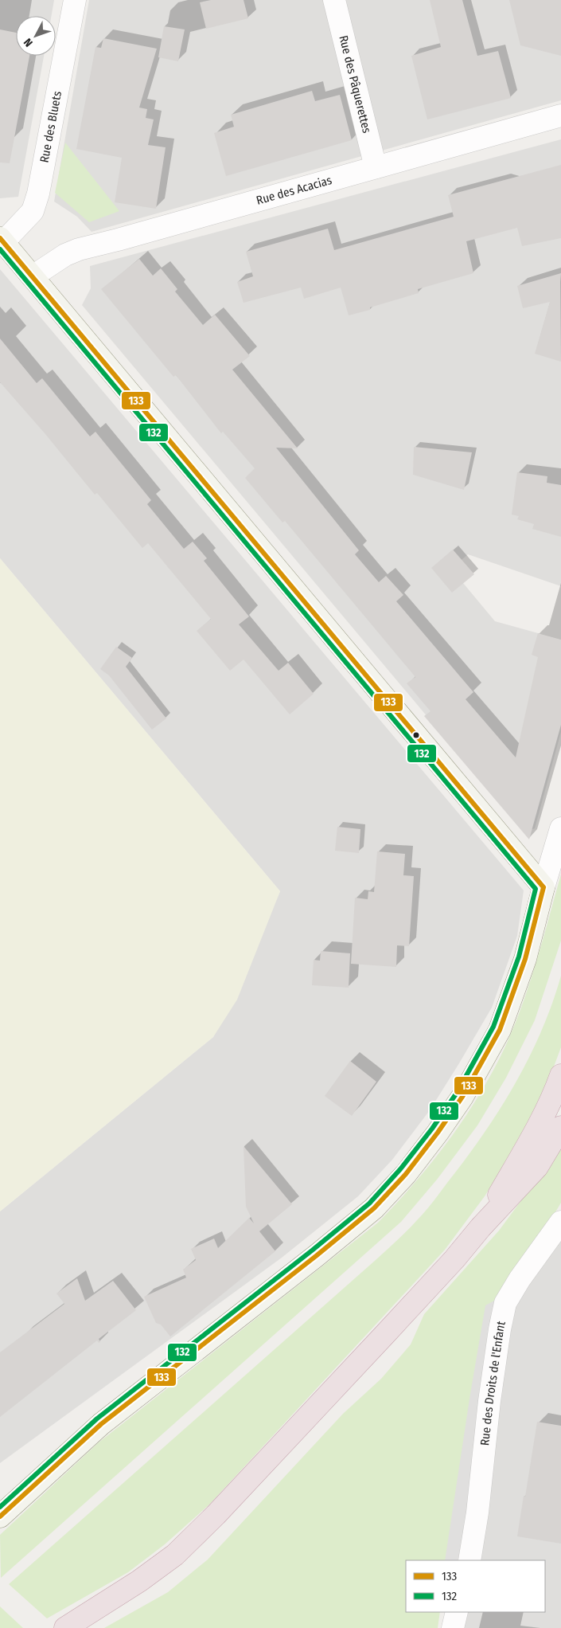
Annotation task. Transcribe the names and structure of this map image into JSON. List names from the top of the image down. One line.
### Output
{"streets":{"street":["Rue des Pâquerettes","Rue des Bluets","Rue des Acacias","Rue des Droits de l'Enfant"]},"crossings":[["Rue des Pâquerettes","Rue des Acacias"]],"lines":["transit line 133","transit line 132"],"legend":["133","132"],"north":"bottom left"}
